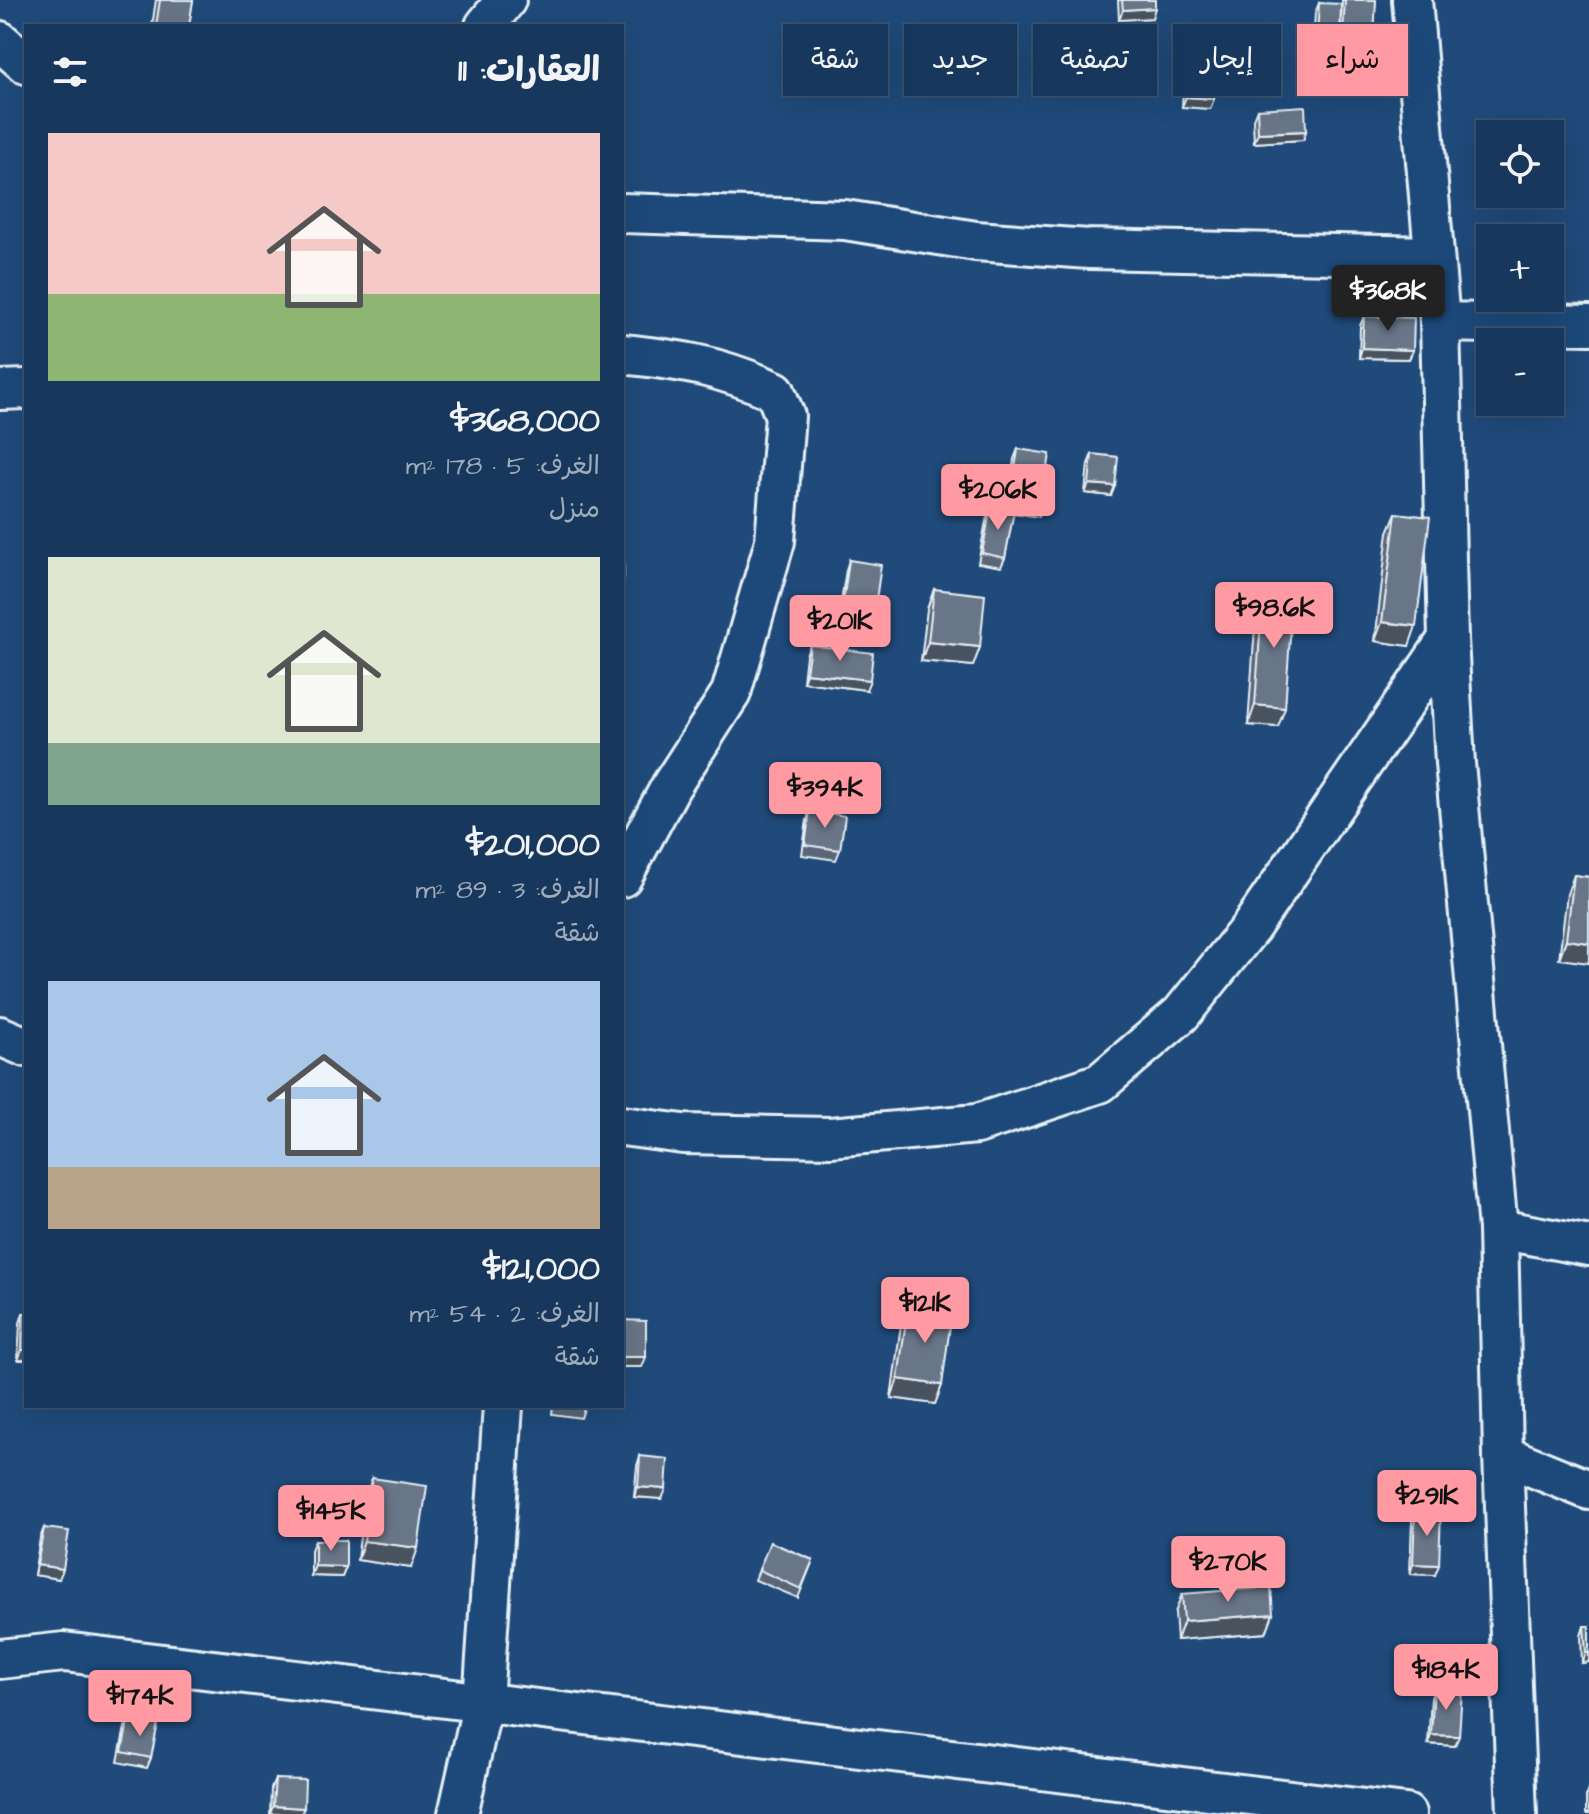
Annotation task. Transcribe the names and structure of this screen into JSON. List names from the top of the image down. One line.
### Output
{"page":{"chip":["شراء","إيجار","تصفية","جديد","شقة"],"heading":"العقارات: 11","map_buttons":["+","−"],"list":[{"name":"$368,000","note":"الغرف: 5 · 178 m² · منزل"},{"name":"$201,000","note":"الغرف: 3 · 89 m² · شقة"},{"name":"$121,000","note":"الغرف: 2 · 54 m² · شقة"}],"price":["$368K","$206K","$98.6K","$201K","$394K","$121K","$291K","$145K","$270K","$184K","$174K"]}}
